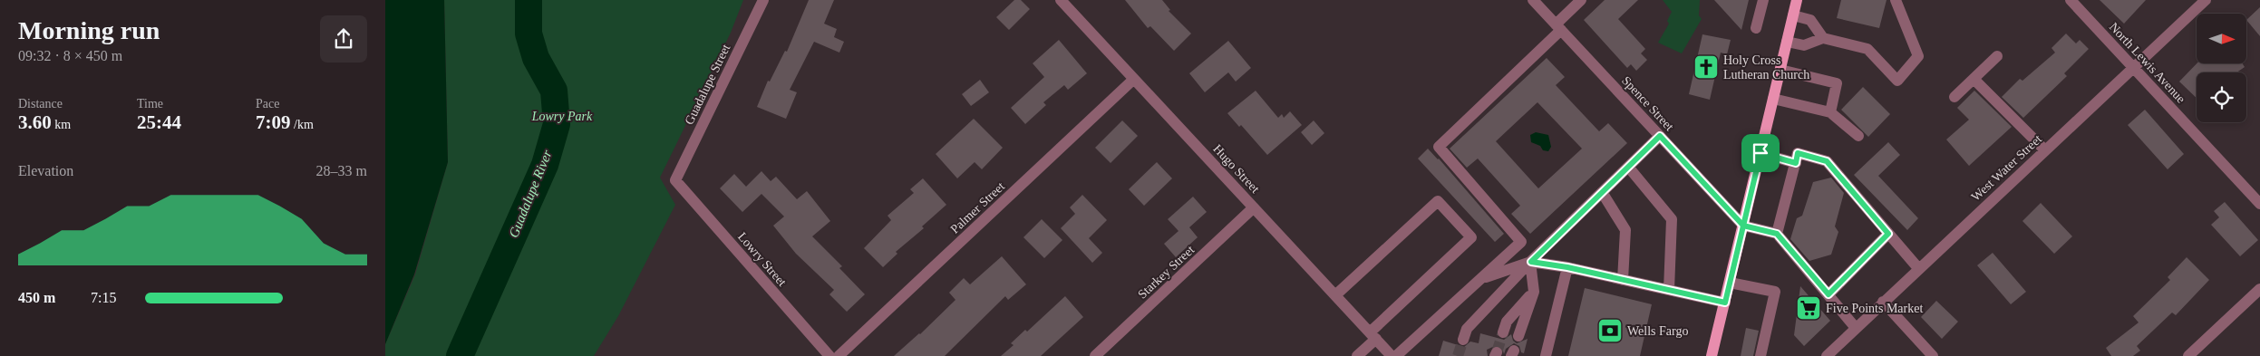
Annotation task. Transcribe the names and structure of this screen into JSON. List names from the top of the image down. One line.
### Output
{"streets":{"street":["North Lewis Avenue","Guadalupe Street","Spence Street","West Water Street","Hugo Street","Palmer Street","Lowry Street","Starkey Street"]},"crossings":[["North Lewis Avenue","West Water Street"],["Guadalupe Street","Lowry Street"],["Hugo Street","Palmer Street"],["Hugo Street","Starkey Street"]],"water":["Guadalupe River"],"parks":["Lowry Park"],"places":{"church":["Holy Cross Lutheran Church"],"supermarket":["Five Points Market"],"bank":["Wells Fargo"]},"north":"right","page":{"heading":["Morning run","09:32 · 8 × 450 m"],"stats":[["Distance","3.60 km"],["Time","25:44"],["Pace","7:09 /km"]],"chart":["Elevation","28–33 m"],"list":[{"name":"450 m","note":"7:15"}]}}
